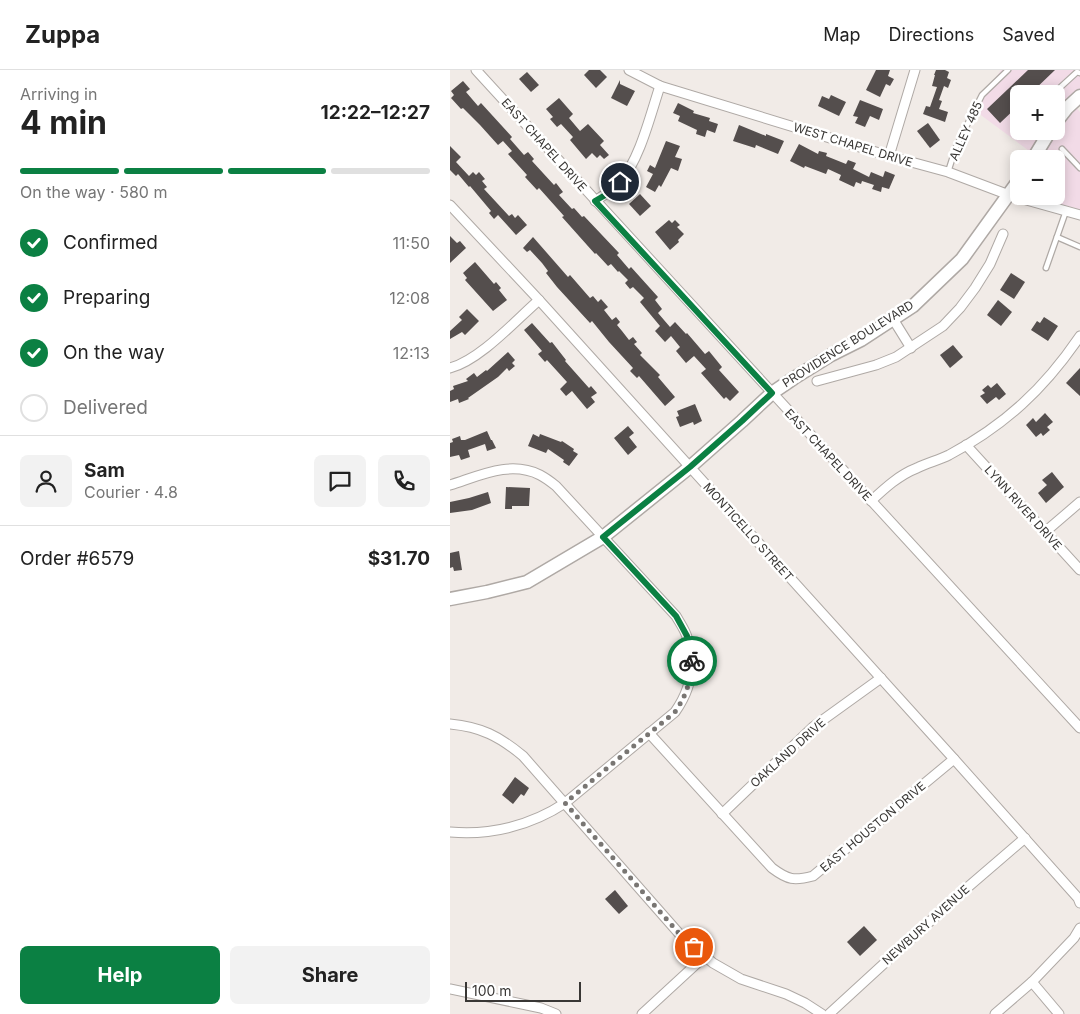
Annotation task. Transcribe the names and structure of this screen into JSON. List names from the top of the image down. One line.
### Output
{"streets":{"main road":["PROVIDENCE BOULEVARD"],"street":["EAST CHAPEL DRIVE","WEST CHAPEL DRIVE","LYNN RIVER DRIVE","MONTICELLO STREET","OAKLAND DRIVE","EAST HOUSTON DRIVE","NEWBURY AVENUE"],"lane":["ALLEY 485"]},"crossings":[["ALLEY 485","WEST CHAPEL DRIVE"],["EAST CHAPEL DRIVE","PROVIDENCE BOULEVARD"],["WEST CHAPEL DRIVE","PROVIDENCE BOULEVARD"],["PROVIDENCE BOULEVARD","MONTICELLO STREET"],["MONTICELLO STREET","OAKLAND DRIVE"],["MONTICELLO STREET","EAST HOUSTON DRIVE"],["MONTICELLO STREET","NEWBURY AVENUE"],["OAKLAND DRIVE","EAST HOUSTON DRIVE"]],"scale_bar":"100 m","page":{"header":"Zuppa","nav":["Map","Directions","Saved"],"heading":["4 min","Arriving in","12:22–12:27"],"panel":["Sam","Courier · 4.8","Order #6579","$31.70"],"map_buttons":["+","−"],"bar":"On the way · 580 m","list":[["Confirmed","11:50"],["Preparing","12:08"],["On the way","12:13"],"Delivered"],"buttons":["Help","Share"],"scale":"100 m"}}
